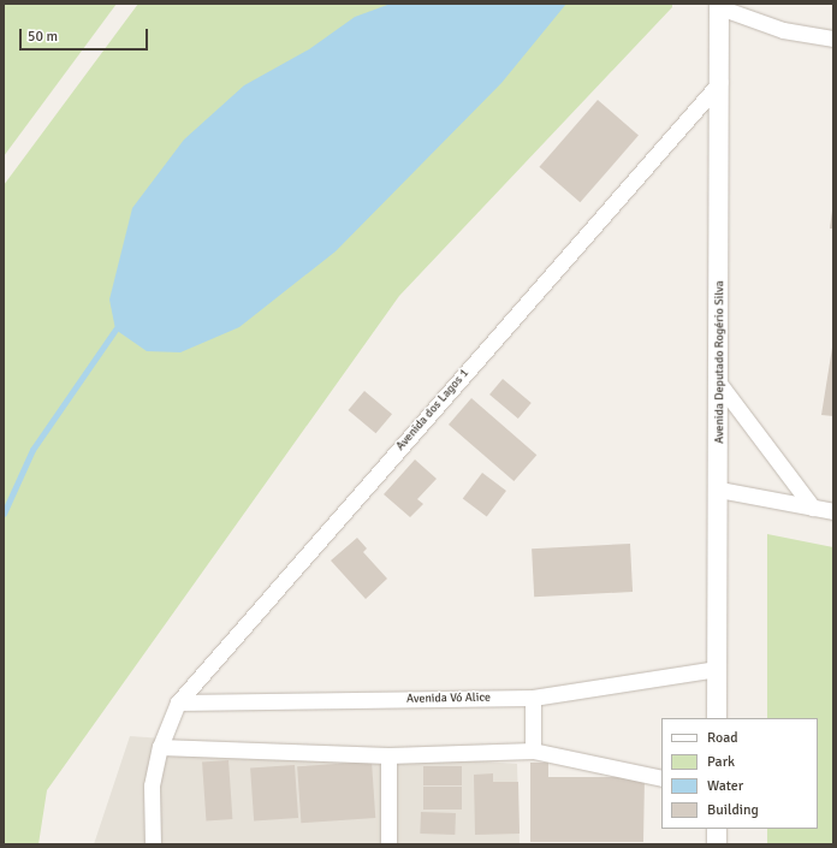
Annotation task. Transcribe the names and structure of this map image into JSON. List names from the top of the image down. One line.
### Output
{"streets":{"street":["Avenida Deputado Rogério Silva","Avenida dos Lagos 1","Avenida Vó Alice"]},"crossings":[["Avenida Deputado Rogério Silva","Avenida dos Lagos 1"],["Avenida Deputado Rogério Silva","Avenida Vó Alice"],["Avenida dos Lagos 1","Avenida Vó Alice"]],"legend":["Road","Park","Water","Building"],"scale_bar":"50 m"}
